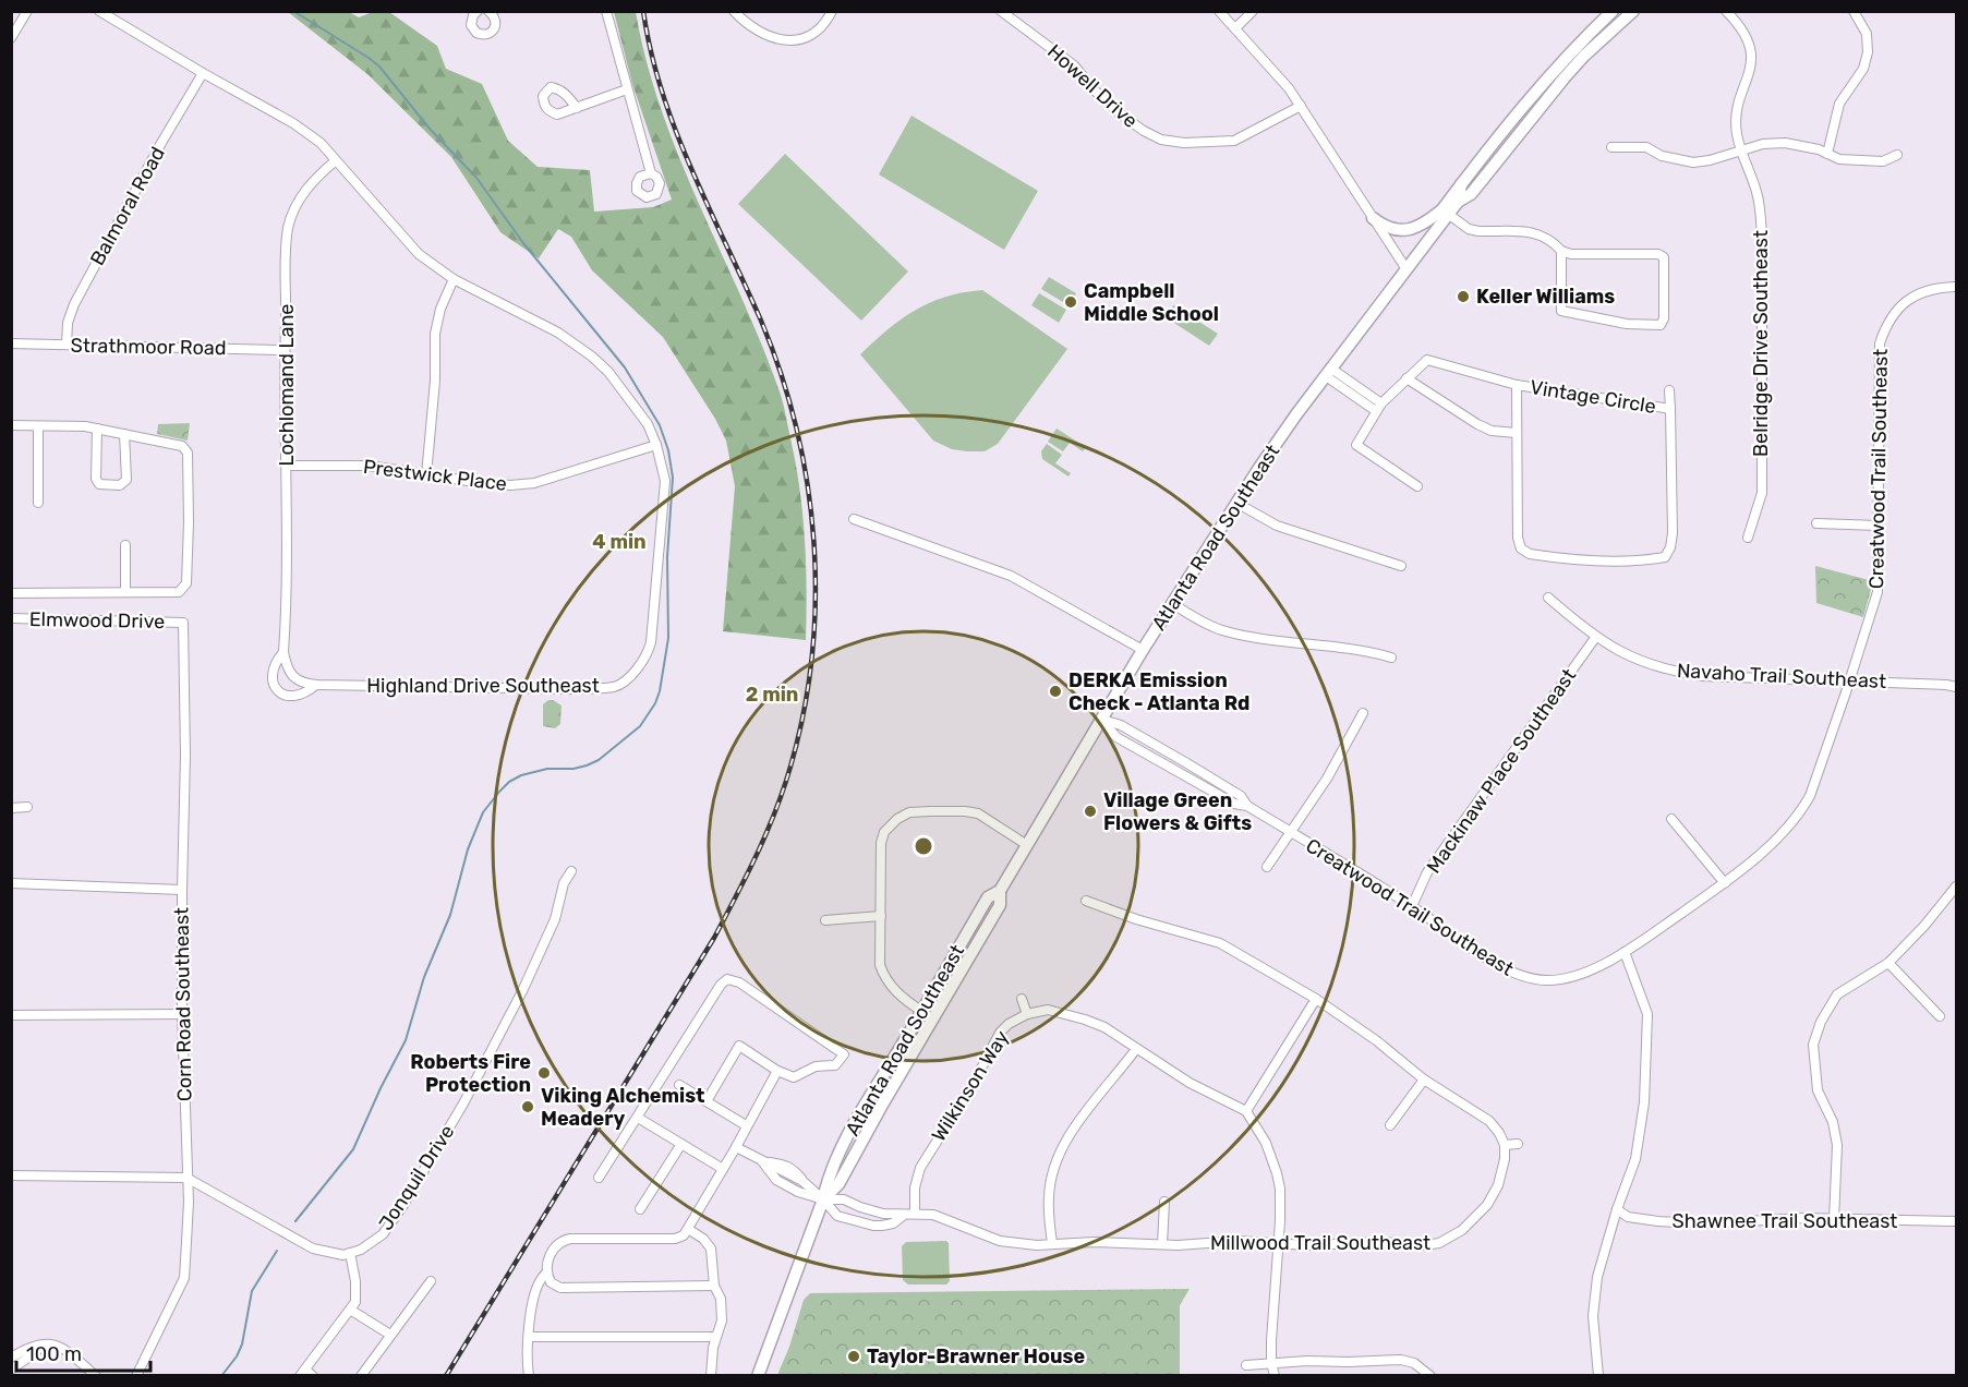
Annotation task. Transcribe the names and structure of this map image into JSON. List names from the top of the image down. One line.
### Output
{"streets":{"main road":["Atlanta Road Southeast"],"street":["Howell Drive","Balmoral Road","Belridge Drive Southeast","Strathmoor Road","Lochlomand Lane","Vintage Circle","Creatwood Trail Southeast","Prestwick Place","Elmwood Drive","Navaho Trail Southeast","Highland Drive Southeast","Mackinaw Place Southeast","Corn Road Southeast","Wilkinson Way","Jonquil Drive","Shawnee Trail Southeast","Millwood Trail Southeast"]},"crossings":[["Balmoral Road","Strathmoor Road"],["Balmoral Road","Highland Drive Southeast"],["Strathmoor Road","Lochlomand Lane"],["Lochlomand Lane","Prestwick Place"],["Lochlomand Lane","Highland Drive Southeast"],["Creatwood Trail Southeast","Atlanta Road Southeast"],["Creatwood Trail Southeast","Navaho Trail Southeast"],["Creatwood Trail Southeast","Mackinaw Place Southeast"],["Prestwick Place","Highland Drive Southeast"],["Atlanta Road Southeast","Millwood Trail Southeast"],["Elmwood Drive","Corn Road Southeast"],["Navaho Trail Southeast","Mackinaw Place Southeast"],["Wilkinson Way","Millwood Trail Southeast"]],"places":["Keller Williams","Campbell Middle School","DERKA Emission Check - Atlanta Rd","Village Green Flowers & Gifts","Roberts Fire Protection","Viking Alchemist Meadery","Taylor-Brawner House"],"scale_bar":"100 m","rings":["4 min","2 min"]}
